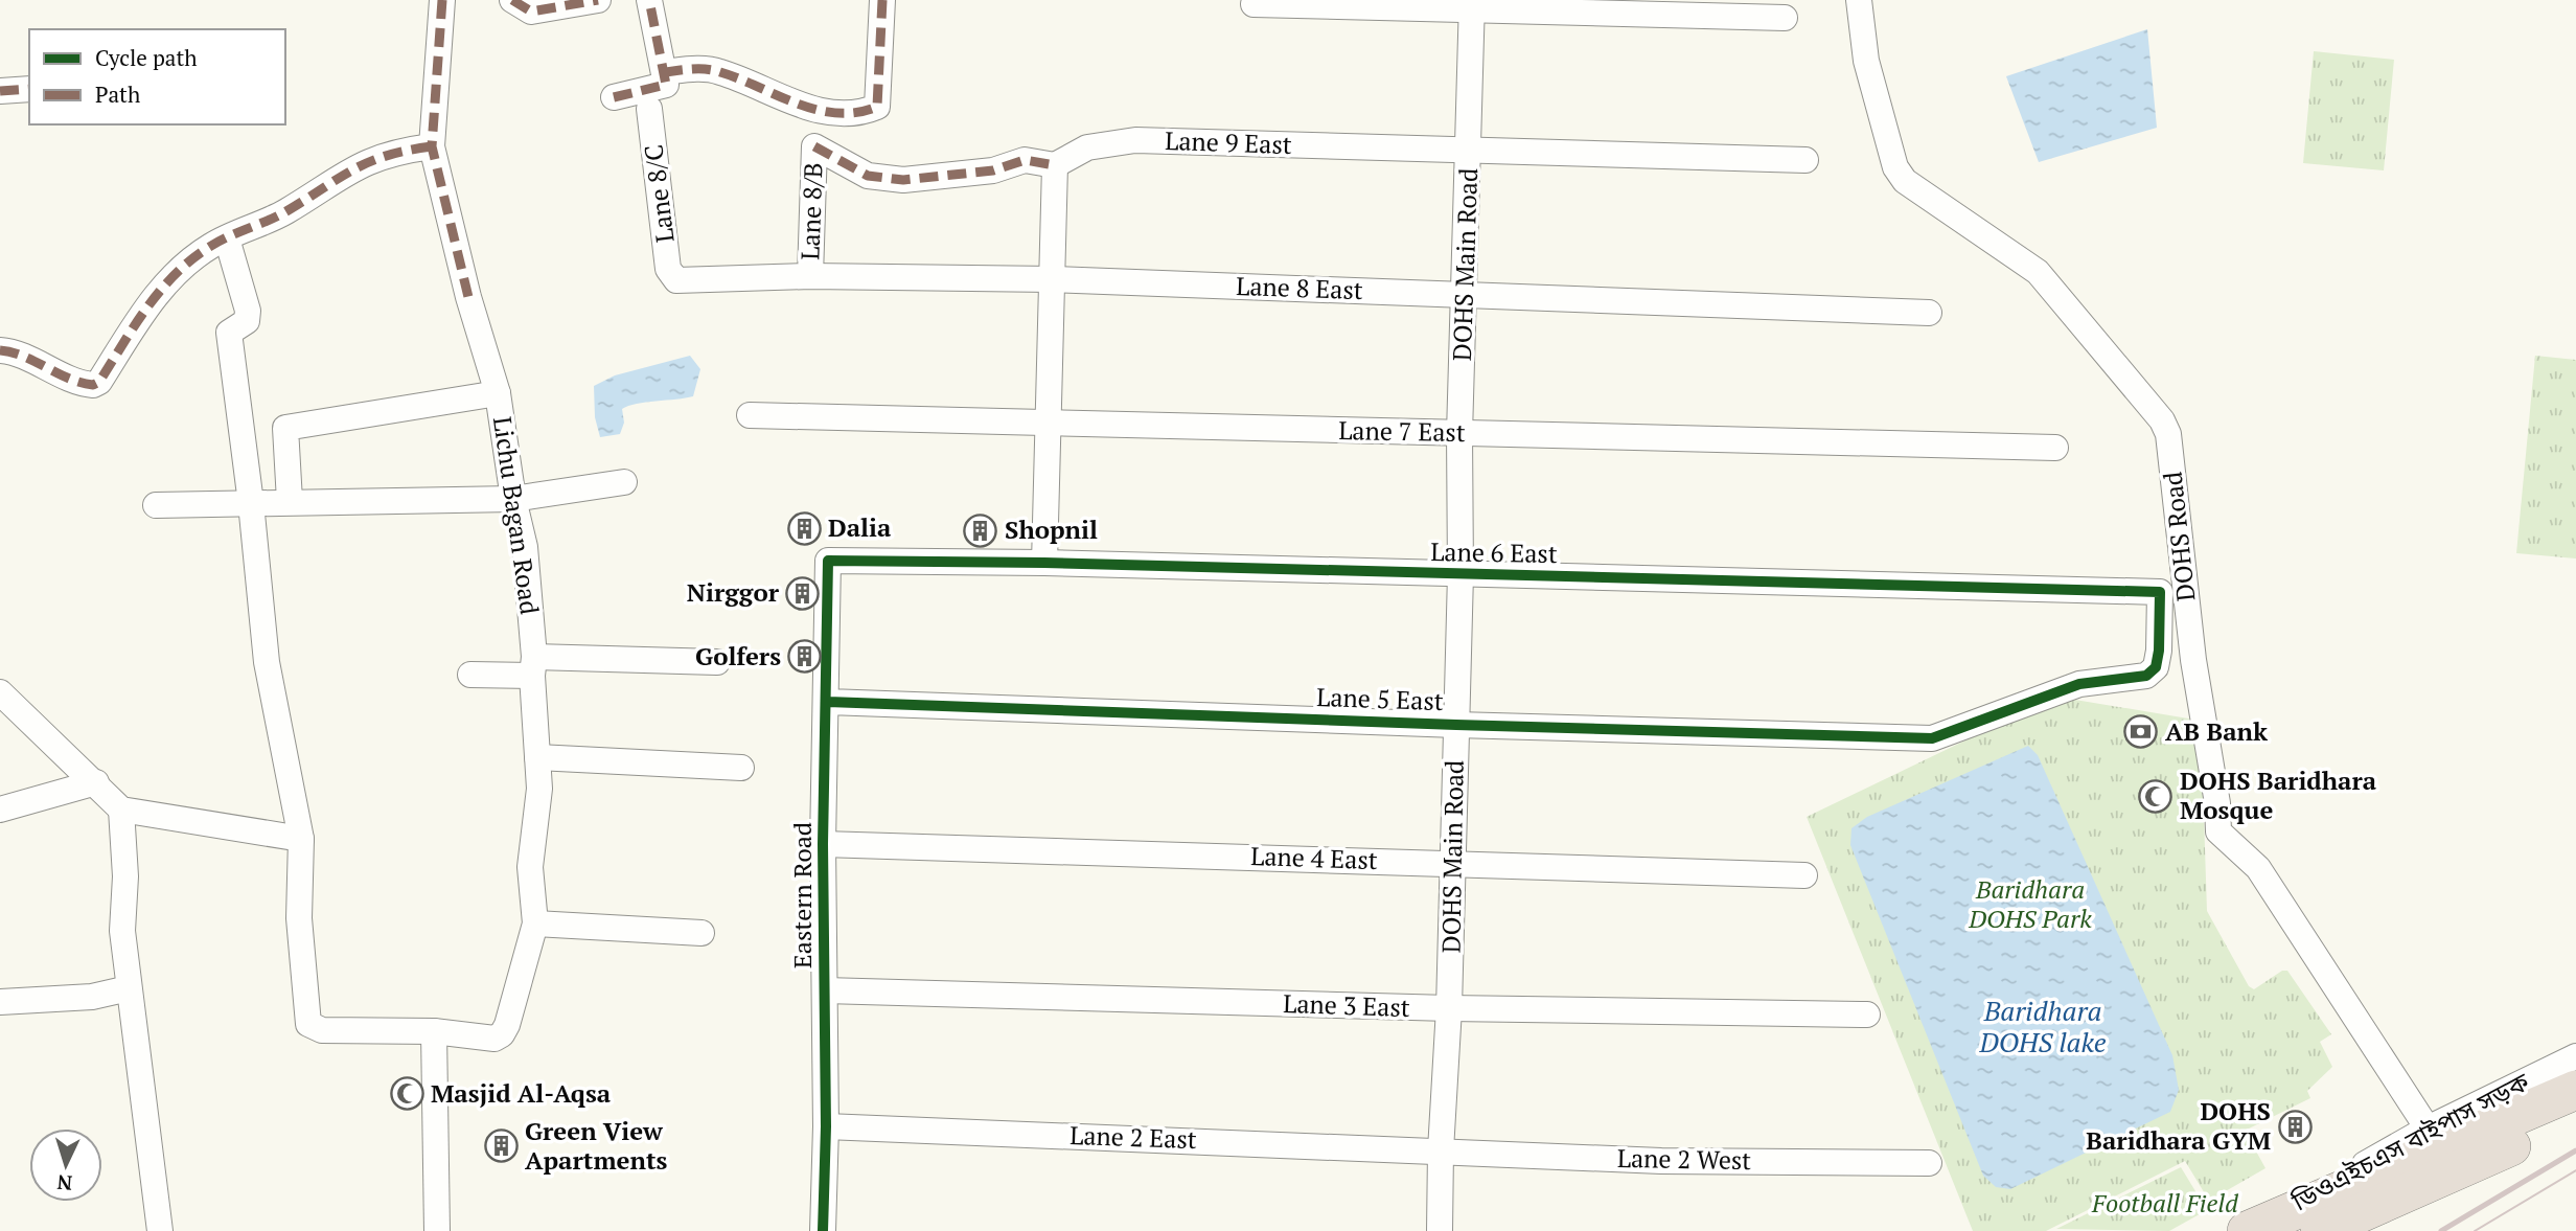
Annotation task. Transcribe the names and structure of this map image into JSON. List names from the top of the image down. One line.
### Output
{"streets":{"street":["Lane 9 East","Lane 8/C","Lane 8/B","DOHS Main Road","Lane 8 East","Lane 7 East","Lichu Bagan Road","DOHS Road","Lane 6 East","Lane 5 East","Lane 4 East","Eastern Road","Lane 3 East","Lane 2 East","ডিওএইচএস বাইপাস সড়ক","Lane 2 West"]},"crossings":[["Lane 9 East","Lane 8/B"],["Lane 9 East","DOHS Main Road"],["Lane 8/C","Lane 8 East"],["Lane 8/B","Lane 8 East"],["DOHS Main Road","Lane 8 East"],["DOHS Main Road","Lane 7 East"],["DOHS Main Road","Lane 6 East"],["DOHS Main Road","Lane 5 East"],["DOHS Main Road","Lane 4 East"],["DOHS Main Road","Lane 3 East"],["DOHS Main Road","Lane 2 East"],["DOHS Main Road","Lane 2 West"],["DOHS Road","ডিওএইচএস বাইপাস সড়ক"],["Lane 6 East","Lane 5 East"],["Lane 6 East","Eastern Road"],["Lane 5 East","Eastern Road"],["Lane 4 East","Eastern Road"],["Eastern Road","Lane 3 East"],["Eastern Road","Lane 2 East"],["Lane 2 East","Lane 2 West"]],"water":["Baridhara DOHS lake"],"parks":["Baridhara DOHS Park","Football Field"],"places":{"building":["Dalia","Shopnil","Nirggor","Golfers","DOHS Baridhara GYM","Green View Apartments"],"bank":["AB Bank"],"mosque":["DOHS Baridhara Mosque","Masjid Al-Aqsa"]},"legend":["Cycle path","Path"],"north":"bottom"}
